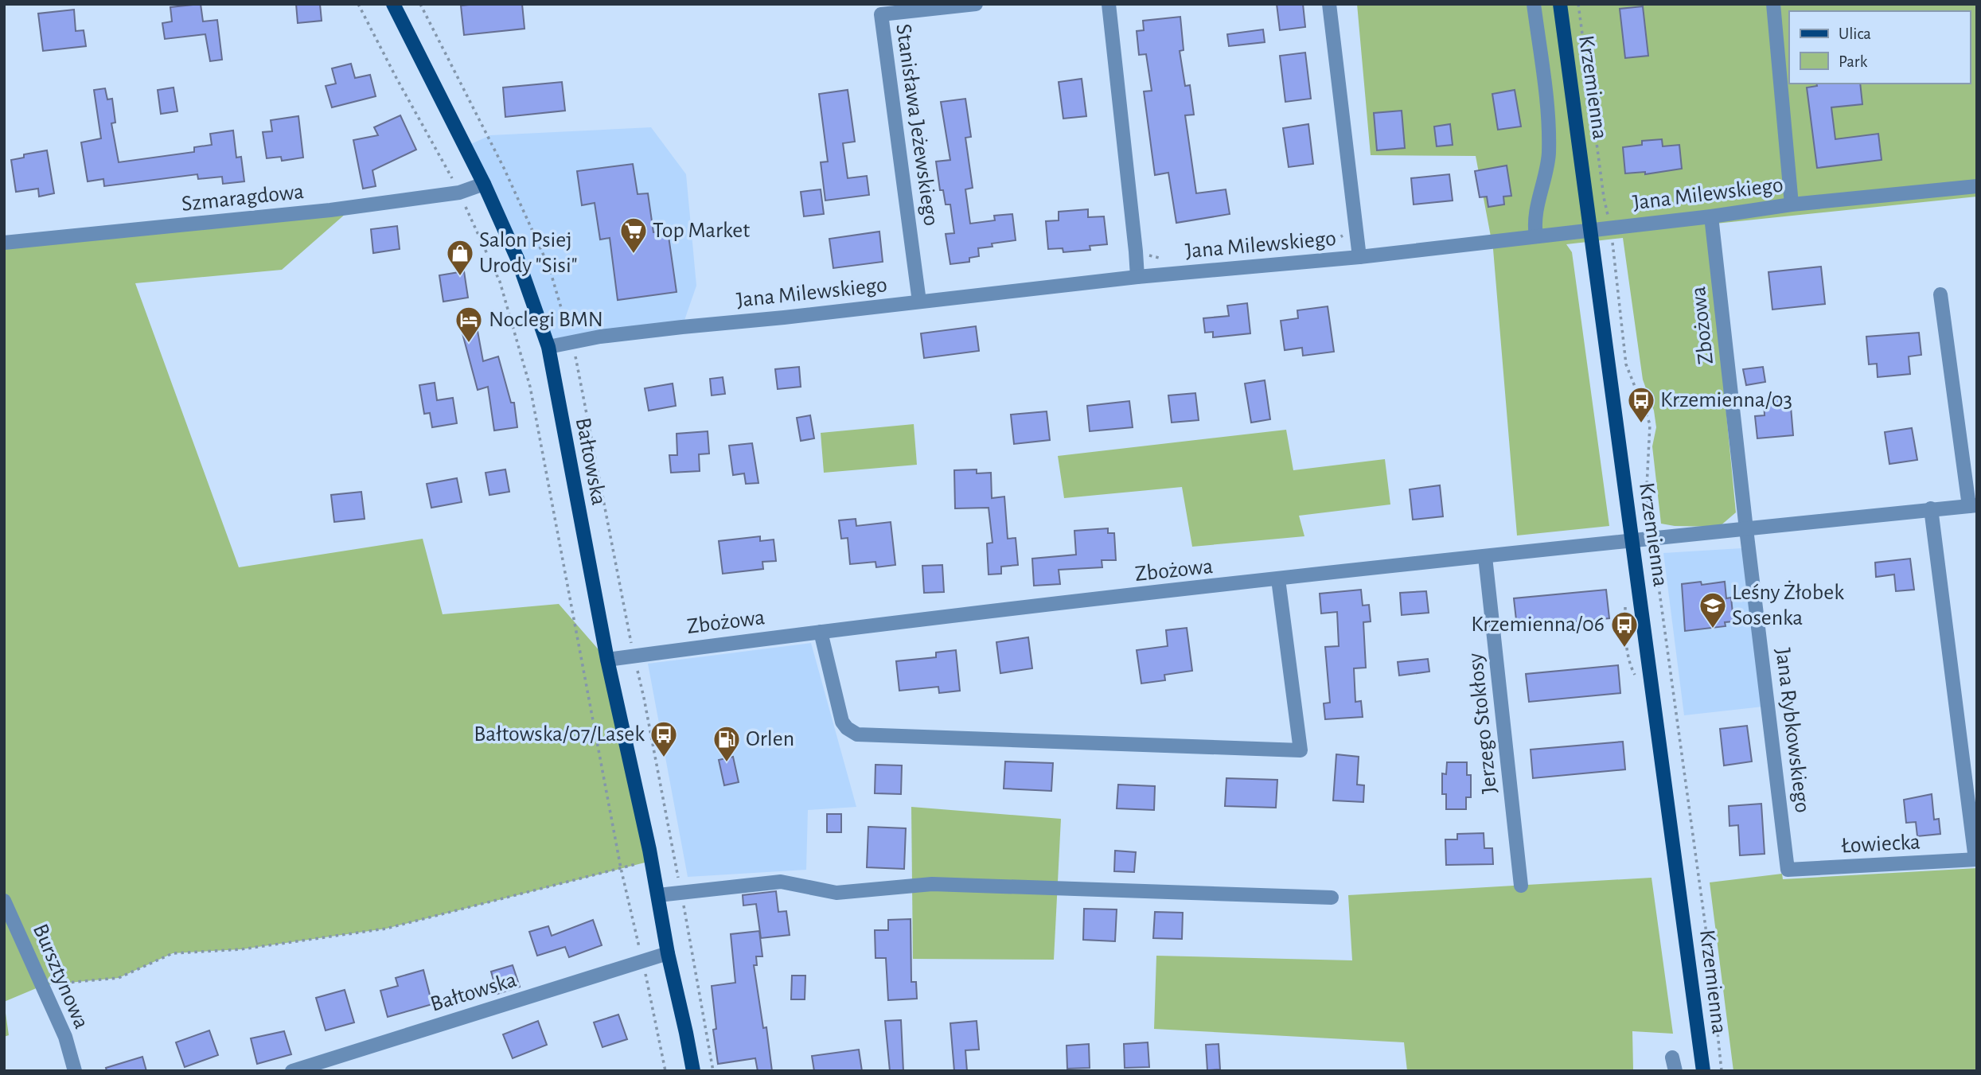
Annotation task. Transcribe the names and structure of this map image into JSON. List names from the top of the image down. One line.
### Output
{"streets":{"main road":["Krzemienna","Bałtowska"],"street":["Stanisława Jeżewskiego","Jana Milewskiego","Szmaragdowa","Zbożowa","Jerzego Stokłosy","Jana Rybkowskiego","Łowiecka","Bursztynowa"]},"crossings":[["Krzemienna","Jana Milewskiego"],["Krzemienna","Zbożowa"],["Stanisława Jeżewskiego","Jana Milewskiego"],["Jana Milewskiego","Zbożowa"],["Jana Milewskiego","Bałtowska"],["Szmaragdowa","Bałtowska"],["Zbożowa","Bałtowska"],["Zbożowa","Jerzego Stokłosy"],["Zbożowa","Jana Rybkowskiego"],["Jana Rybkowskiego","Łowiecka"]],"places":{"supermarket":["Top Market"],"shop":["Salon Psiej Urody \"Sisi\""],"hotel":["Noclegi BMN"],"bus stop":["Krzemienna/03","Krzemienna/06","Bałtowska/07/Lasek"],"school or university":["Leśny Żłobek Sosenka"],"fuel station":["Orlen"]},"legend":["Ulica","Park"]}
